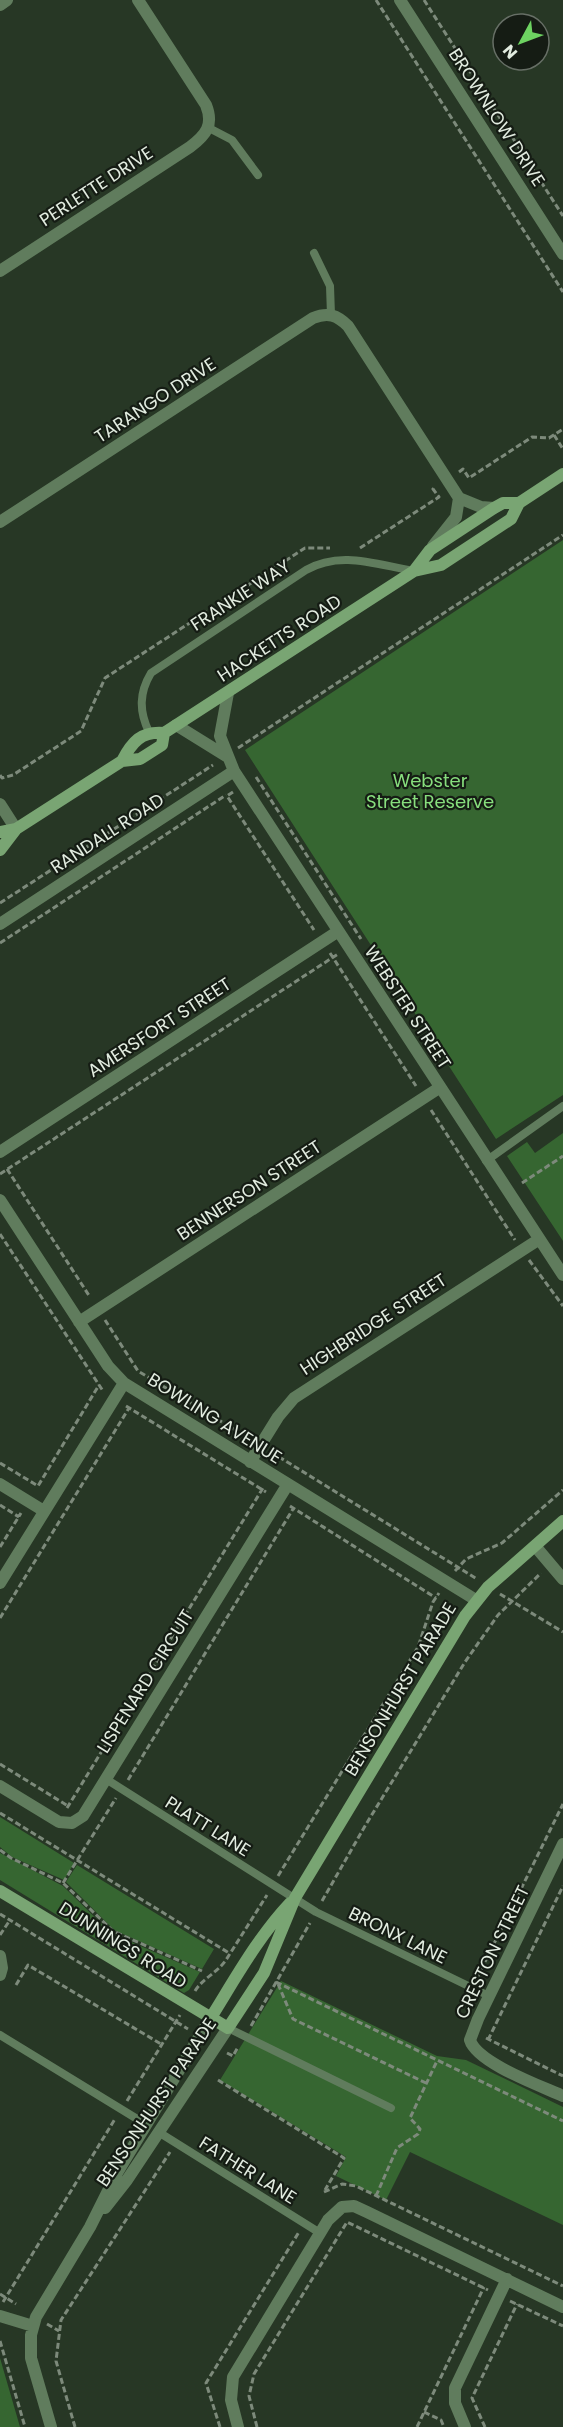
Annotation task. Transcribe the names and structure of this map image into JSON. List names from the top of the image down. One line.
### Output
{"streets":{"street":["BROWNLOW DRIVE","PERLETTE DRIVE","TARANGO DRIVE","HACKETTS ROAD","RANDALL ROAD","WEBSTER STREET","AMERSFORT STREET","BENNERSON STREET","HIGHBRIDGE STREET","BOWLING AVENUE","LISPENARD CIRCUIT","BENSONHURST PARADE","DUNNINGS ROAD","CRESTON STREET"],"lane":["FRANKIE WAY","PLATT LANE","BRONX LANE","FATHER LANE"]},"crossings":[["FRANKIE WAY","HACKETTS ROAD"],["HACKETTS ROAD","WEBSTER STREET"],["RANDALL ROAD","WEBSTER STREET"],["WEBSTER STREET","AMERSFORT STREET"],["WEBSTER STREET","BENNERSON STREET"],["WEBSTER STREET","HIGHBRIDGE STREET"],["BENNERSON STREET","BOWLING AVENUE"],["HIGHBRIDGE STREET","BOWLING AVENUE"],["BOWLING AVENUE","LISPENARD CIRCUIT"],["BOWLING AVENUE","BENSONHURST PARADE"],["LISPENARD CIRCUIT","PLATT LANE"],["BENSONHURST PARADE","PLATT LANE"],["BENSONHURST PARADE","BRONX LANE"],["BENSONHURST PARADE","DUNNINGS ROAD"],["BENSONHURST PARADE","FATHER LANE"],["PLATT LANE","BRONX LANE"],["BRONX LANE","CRESTON STREET"]],"parks":["Webster Street Reserve"],"north":"bottom left"}
